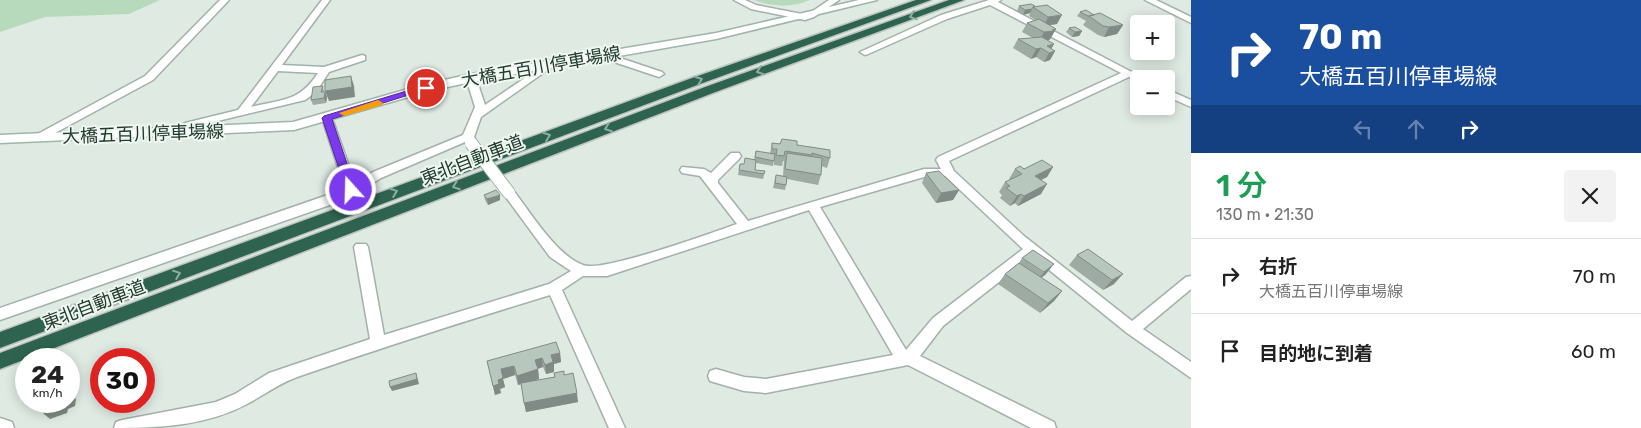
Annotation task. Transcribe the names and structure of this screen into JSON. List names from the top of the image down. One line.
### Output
{"streets":{"highway":["東北自動車道"],"main road":["大橋五百川停車場線"]},"page":{"turn":["70 m","大橋五百川停車場線"],"map_buttons":["+","−"],"heading":["1 分","130 m · 21:30"],"list":[{"name":"右折","note":"大橋五百川停車場線","value":"70 m"},{"name":"目的地に到着","value":"60 m"}],"speed":"24 km/h","limit":"30"}}
